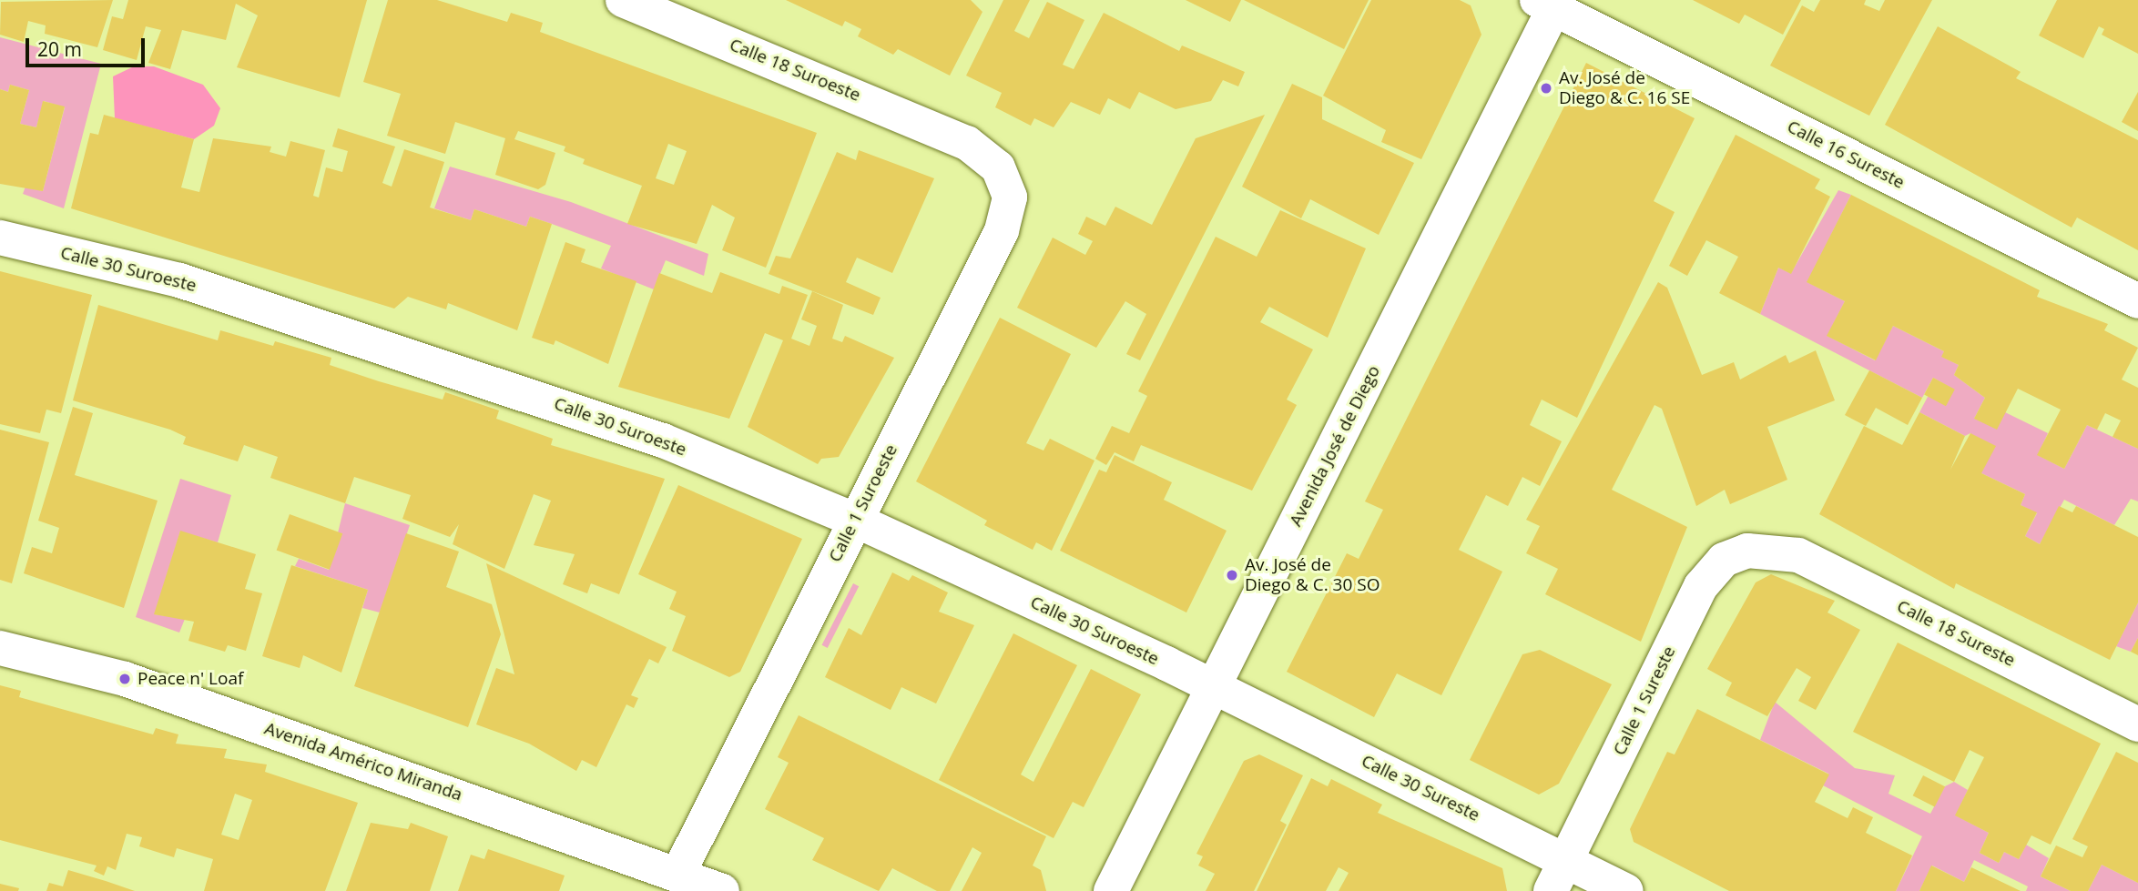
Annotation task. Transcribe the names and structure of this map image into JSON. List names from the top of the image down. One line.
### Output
{"streets":{"street":["Calle 18 Suroeste","Calle 16 Sureste","Calle 30 Suroeste","Avenida José de Diego","Calle 1 Suroeste","Calle 18 Sureste","Calle 1 Sureste","Avenida Américo Miranda","Calle 30 Sureste"]},"crossings":[["Calle 18 Suroeste","Calle 1 Suroeste"],["Calle 16 Sureste","Avenida José de Diego"],["Calle 30 Suroeste","Avenida José de Diego"],["Calle 30 Suroeste","Calle 1 Suroeste"],["Calle 30 Suroeste","Calle 30 Sureste"],["Avenida José de Diego","Calle 30 Sureste"],["Calle 1 Suroeste","Avenida Américo Miranda"],["Calle 18 Sureste","Calle 1 Sureste"],["Calle 1 Sureste","Calle 30 Sureste"]],"places":["Av. José de Diego & C. 16 SE","Av. José de Diego & C. 30 SO","Peace n' Loaf"],"scale_bar":"20 m"}
